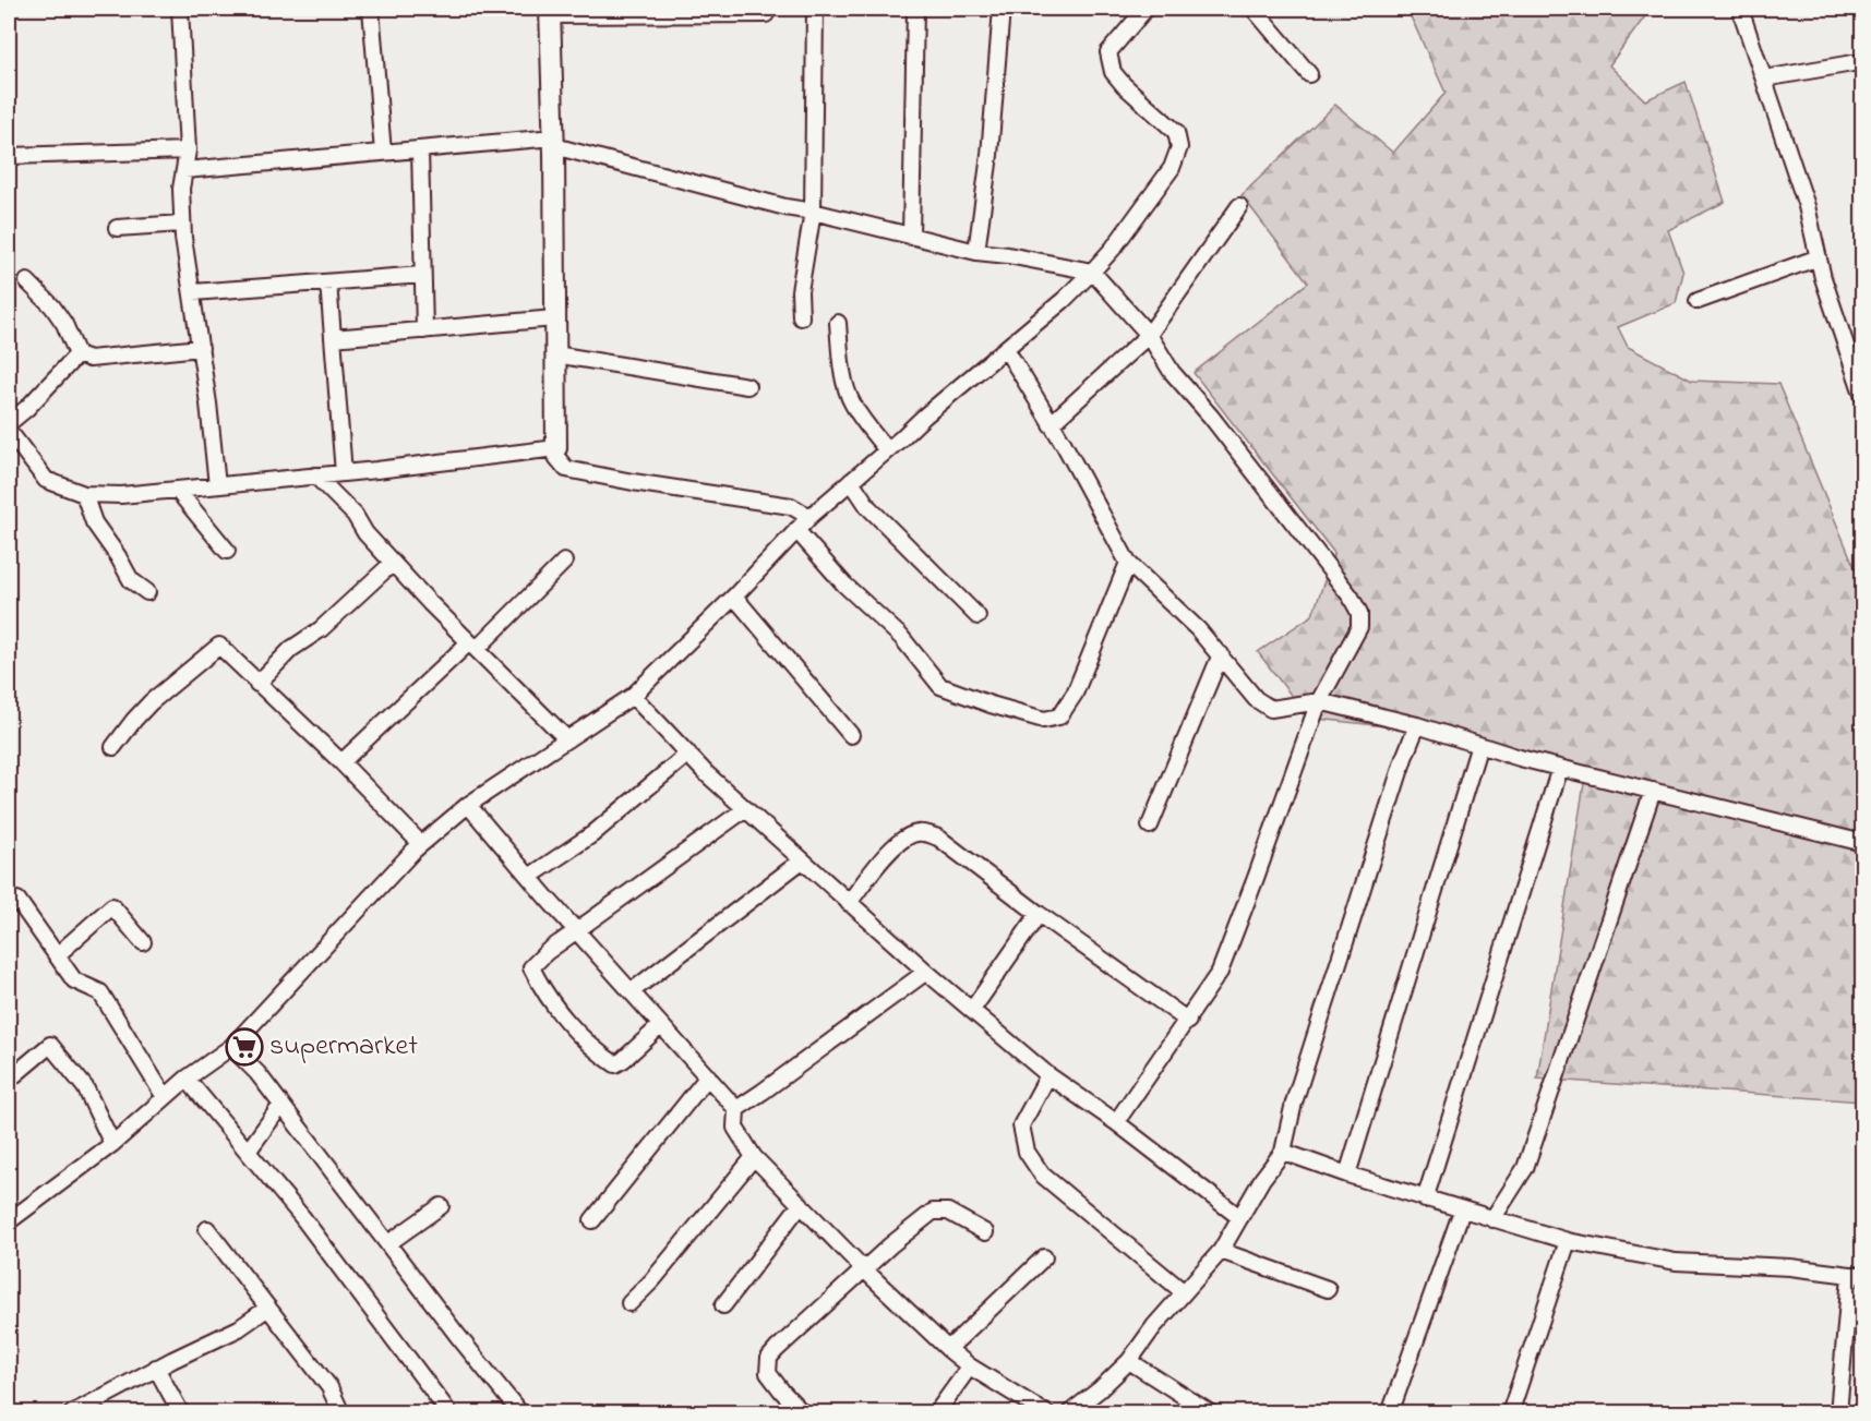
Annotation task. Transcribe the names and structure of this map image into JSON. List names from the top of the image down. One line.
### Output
{"places":{"supermarket":["supermarket"]}}
